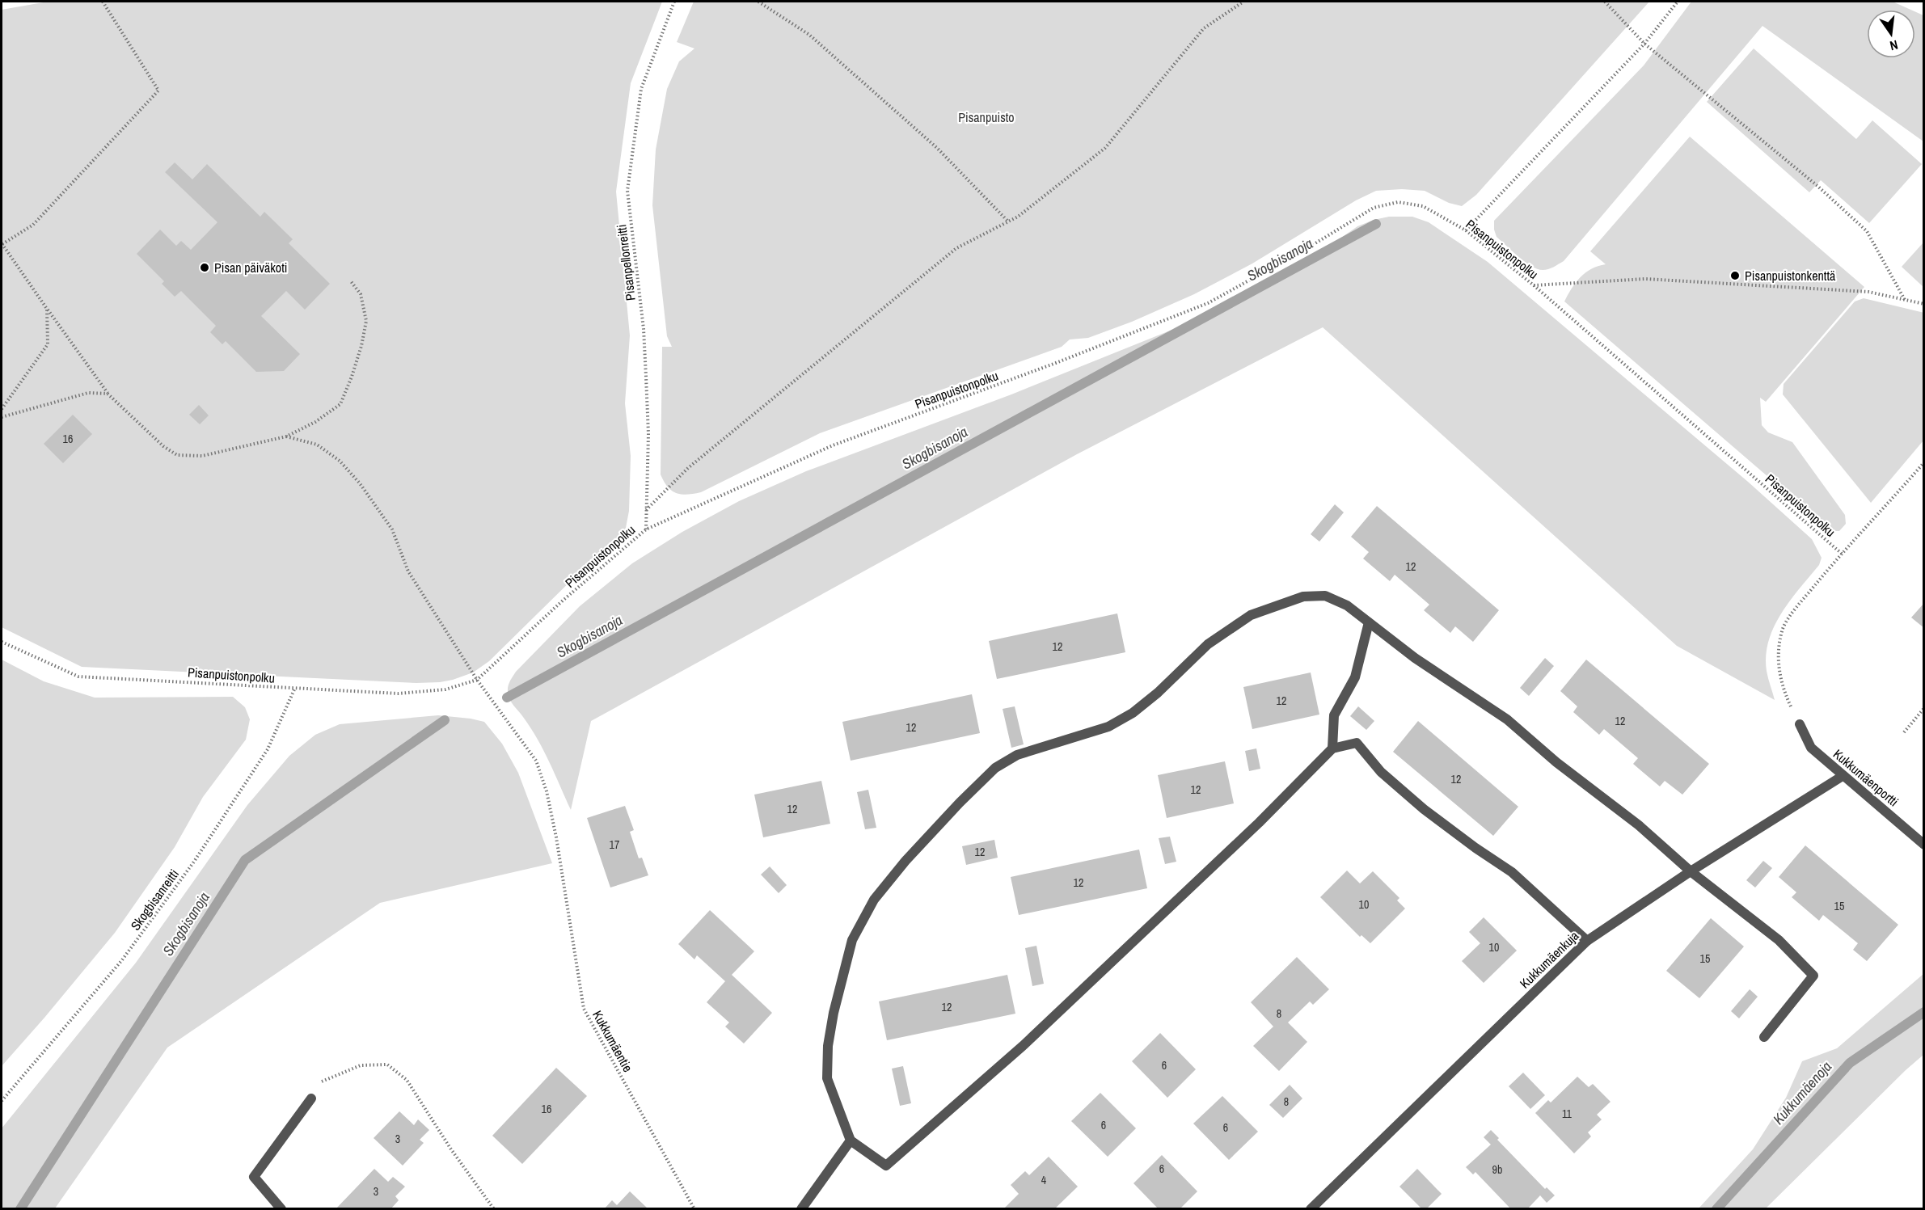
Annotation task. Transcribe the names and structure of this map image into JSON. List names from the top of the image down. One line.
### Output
{"streets":{"street":["Kukkumäenportti","Kukkumäenkuja"],"path":["Pisanpuistonpolku","Pisanpellonreitti","Skogbisanreitti","Kukkumäentie"]},"crossings":[["Pisanpuistonpolku","Pisanpellonreitti"],["Pisanpuistonpolku","Skogbisanreitti"],["Pisanpuistonpolku","Kukkumäentie"],["Kukkumäenportti","Kukkumäenkuja"]],"water":["Skogbisanoja","Kukkumäenoja"],"parks":["Pisanpuisto"],"places":["Pisan päiväkoti","Pisanpuistonkenttä"],"house_numbers":["16","12","12","12","12","12","12","12","12","17","12","12","10","15","10","15","12","8","6","8","16","11","6","6","3","6","9b","4","3"],"north":"bottom"}
